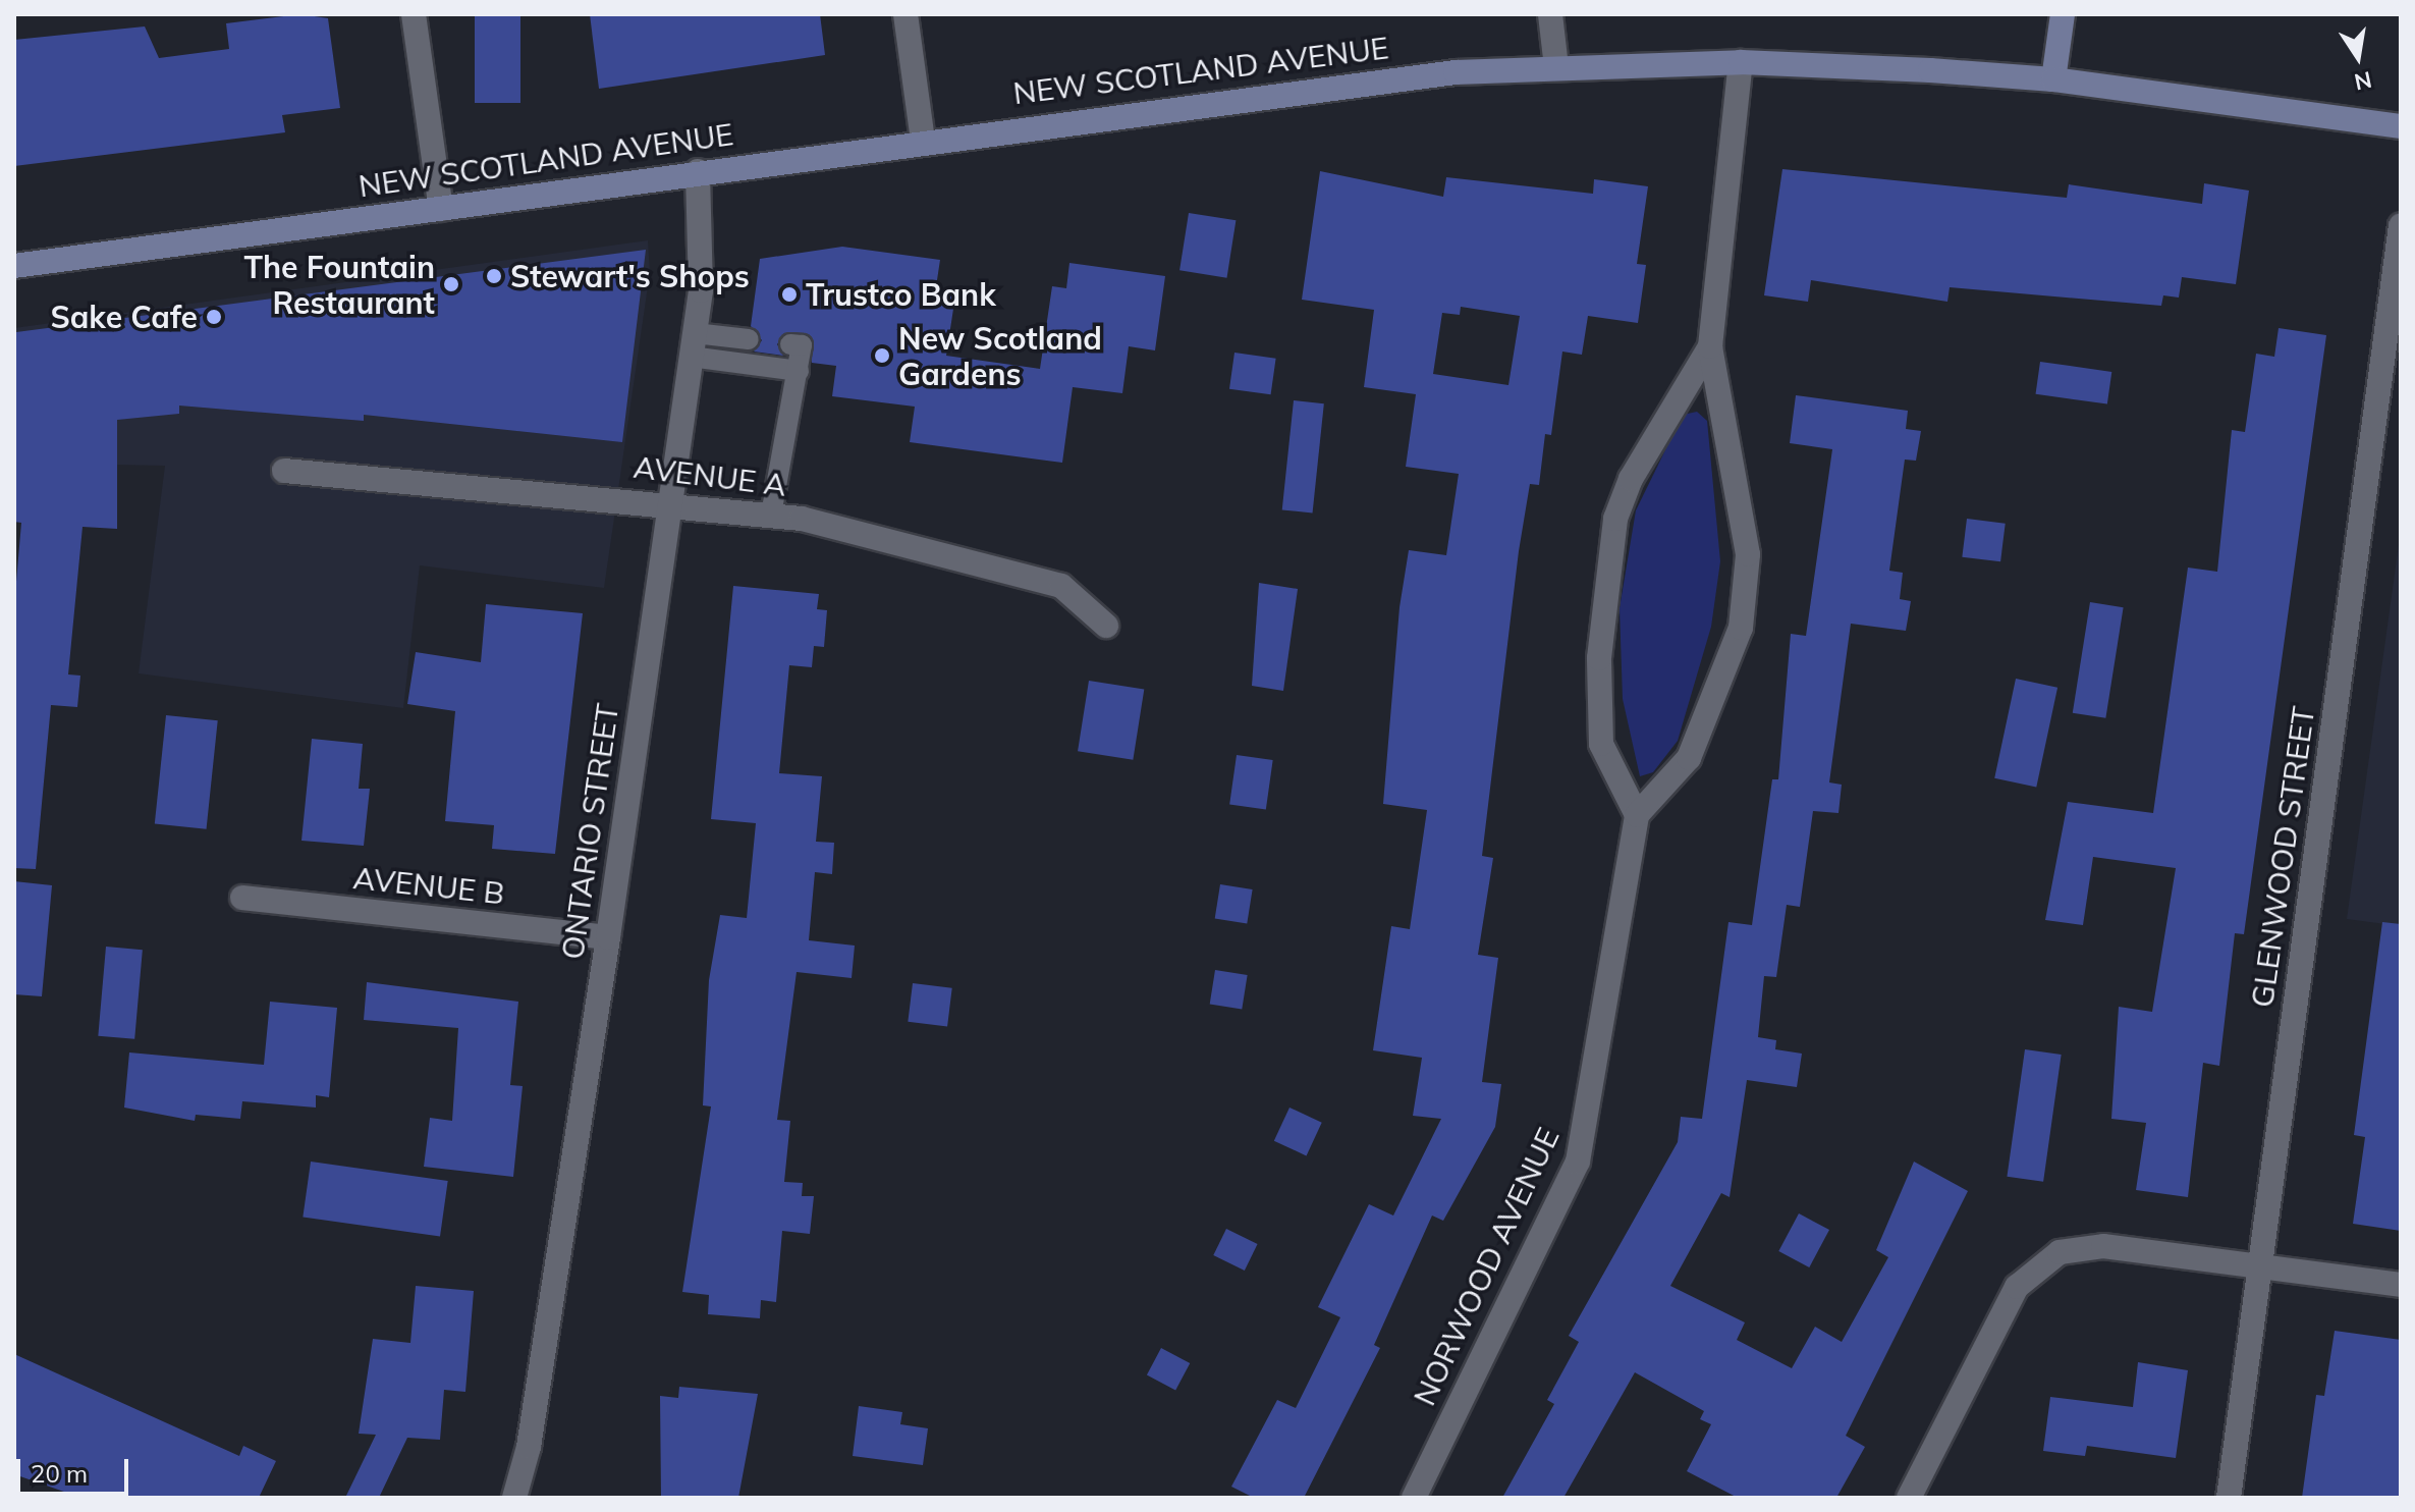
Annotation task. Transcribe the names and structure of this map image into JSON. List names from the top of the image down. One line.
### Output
{"streets":{"street":["NEW SCOTLAND AVENUE","AVENUE A","ONTARIO STREET","GLENWOOD STREET","AVENUE B","NORWOOD AVENUE"]},"crossings":[["NEW SCOTLAND AVENUE","ONTARIO STREET"],["AVENUE A","ONTARIO STREET"],["ONTARIO STREET","AVENUE B"]],"places":["Stewart's Shops","The Fountain Restaurant","Trustco Bank","Sake Cafe","New Scotland Gardens"],"scale_bar":"20 m","north":"bottom"}
